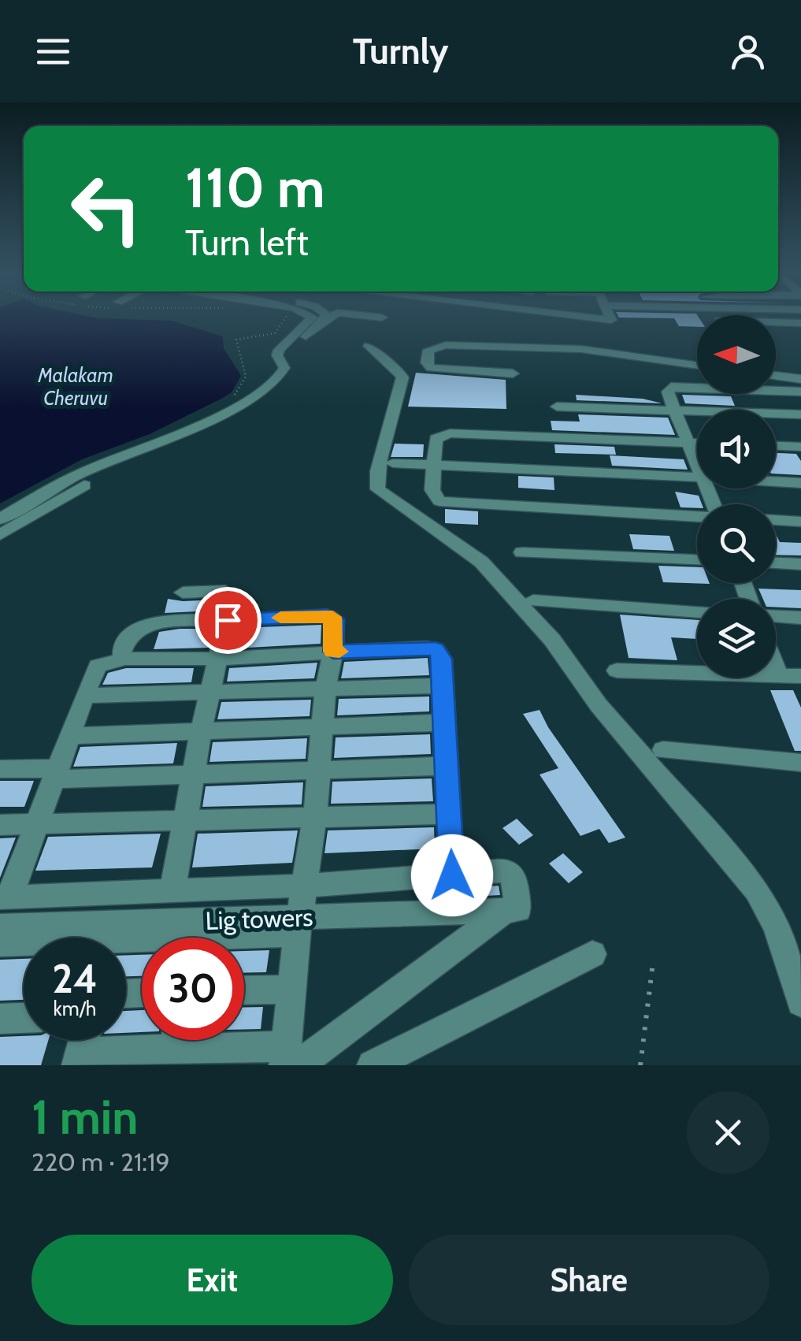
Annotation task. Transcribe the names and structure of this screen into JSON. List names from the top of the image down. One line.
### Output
{"streets":{"street":["Lig towers"]},"water":["Malakam Cheruvu"],"north":"left","page":{"header":"Turnly","turn":["110 m","Turn left"],"speed":"24 km/h","limit":"30","heading":["1 min","220 m · 21:19"],"buttons":["Exit","Share"]}}
